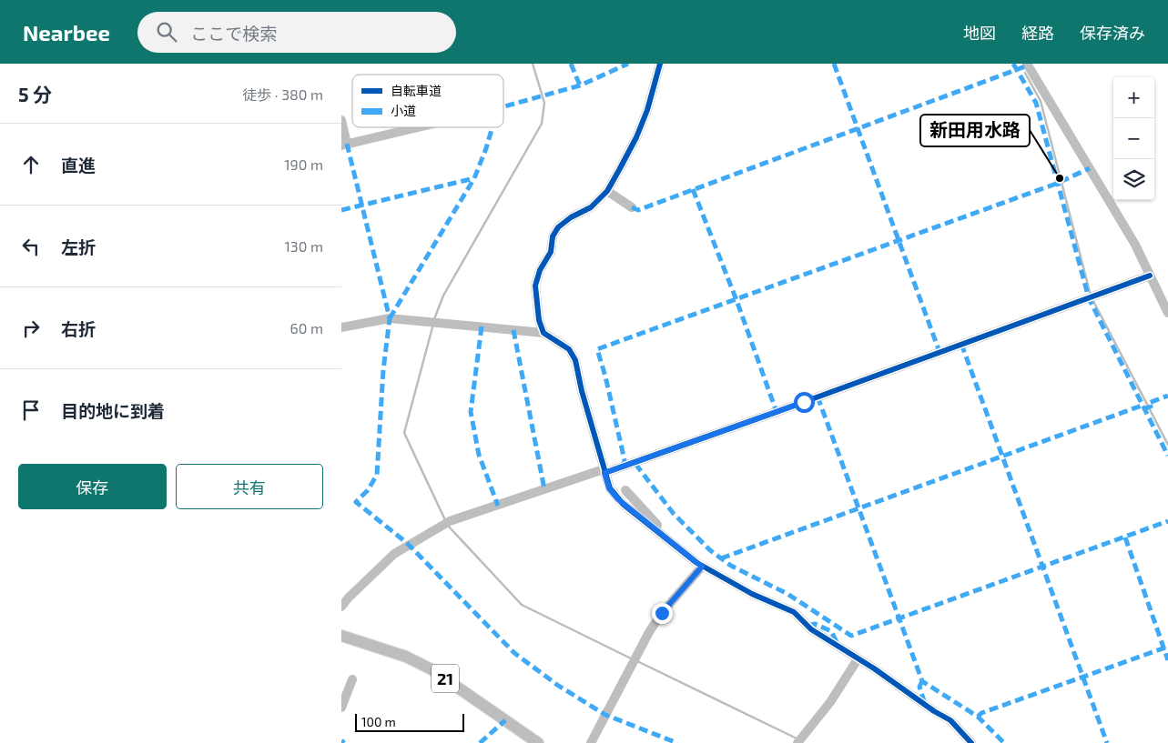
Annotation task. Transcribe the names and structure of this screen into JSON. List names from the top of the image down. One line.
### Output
{"streets":{"main road":["21"]},"places":["新田用水路"],"legend":["自転車道","小道"],"scale_bar":"100 m","page":{"header":"Nearbee","search":"ここで検索","nav":["地図","経路","保存済み"],"heading":["5 分","徒歩 · 380 m"],"map_buttons":["+","−"],"list":[["直進","190 m"],["左折","130 m"],["右折","60 m"],"目的地に到着"],"buttons":["保存","共有"],"scale":"100 m"}}
